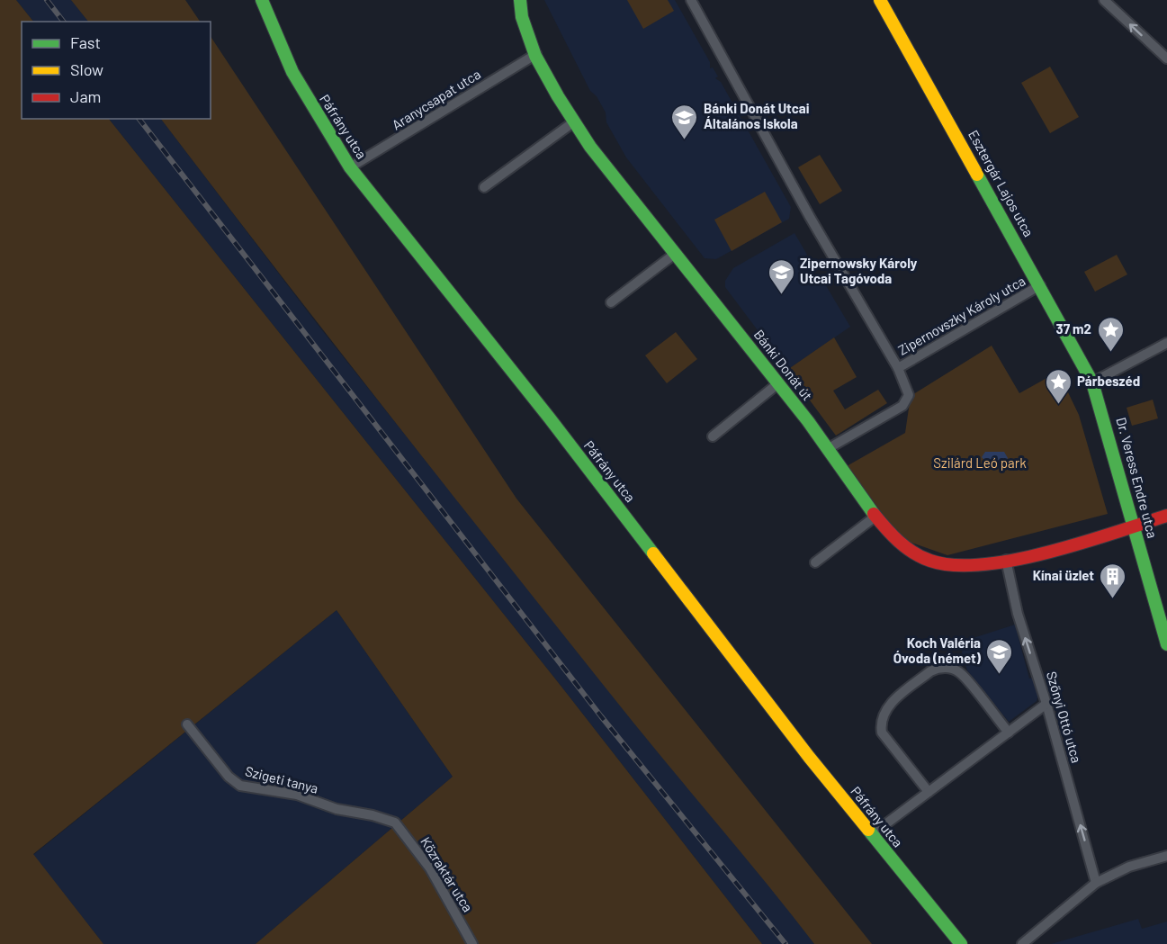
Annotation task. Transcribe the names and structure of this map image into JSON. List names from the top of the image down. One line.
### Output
{"streets":{"street":["Aranycsapat utca","Páfrány utca","Esztergár Lajos utca","Zipernovszky Károly utca","Bánki Donát út","Dr. Veress Endre utca","Szőnyi Ottó utca","Szigeti tanya","Közraktár utca"]},"crossings":[["Aranycsapat utca","Páfrány utca"],["Aranycsapat utca","Bánki Donát út"],["Esztergár Lajos utca","Zipernovszky Károly utca"],["Esztergár Lajos utca","Dr. Veress Endre utca"],["Bánki Donát út","Dr. Veress Endre utca"],["Bánki Donát út","Szőnyi Ottó utca"],["Szigeti tanya","Közraktár utca"]],"one_way":["Szőnyi Ottó utca"],"parks":["Szilárd Leó park"],"places":{"school or university":["Bánki Donát Utcai Általános Iskola","Zipernowsky Károly Utcai Tagóvoda","Koch Valéria Óvoda (német)"],"place":["37 m2","Párbeszéd"],"building":["Kínai üzlet"]},"legend":["Fast","Slow","Jam"]}
